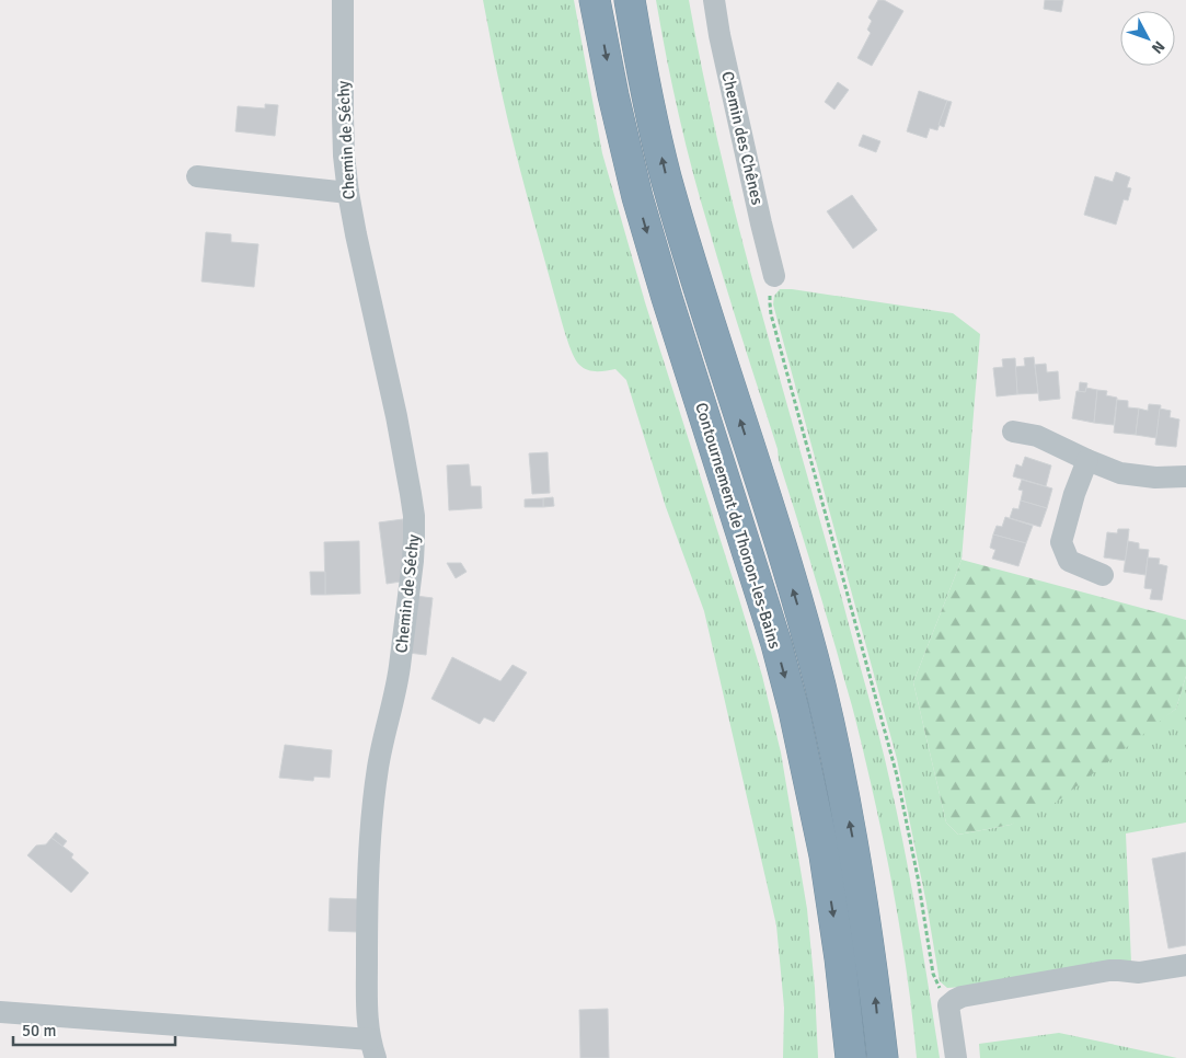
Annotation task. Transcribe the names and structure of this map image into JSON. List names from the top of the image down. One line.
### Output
{"streets":{"highway":["Contournement de Thonon-les-Bains"],"street":["Chemin des Chênes","Chemin de Séchy"]},"scale_bar":"50 m","north":"bottom right"}
